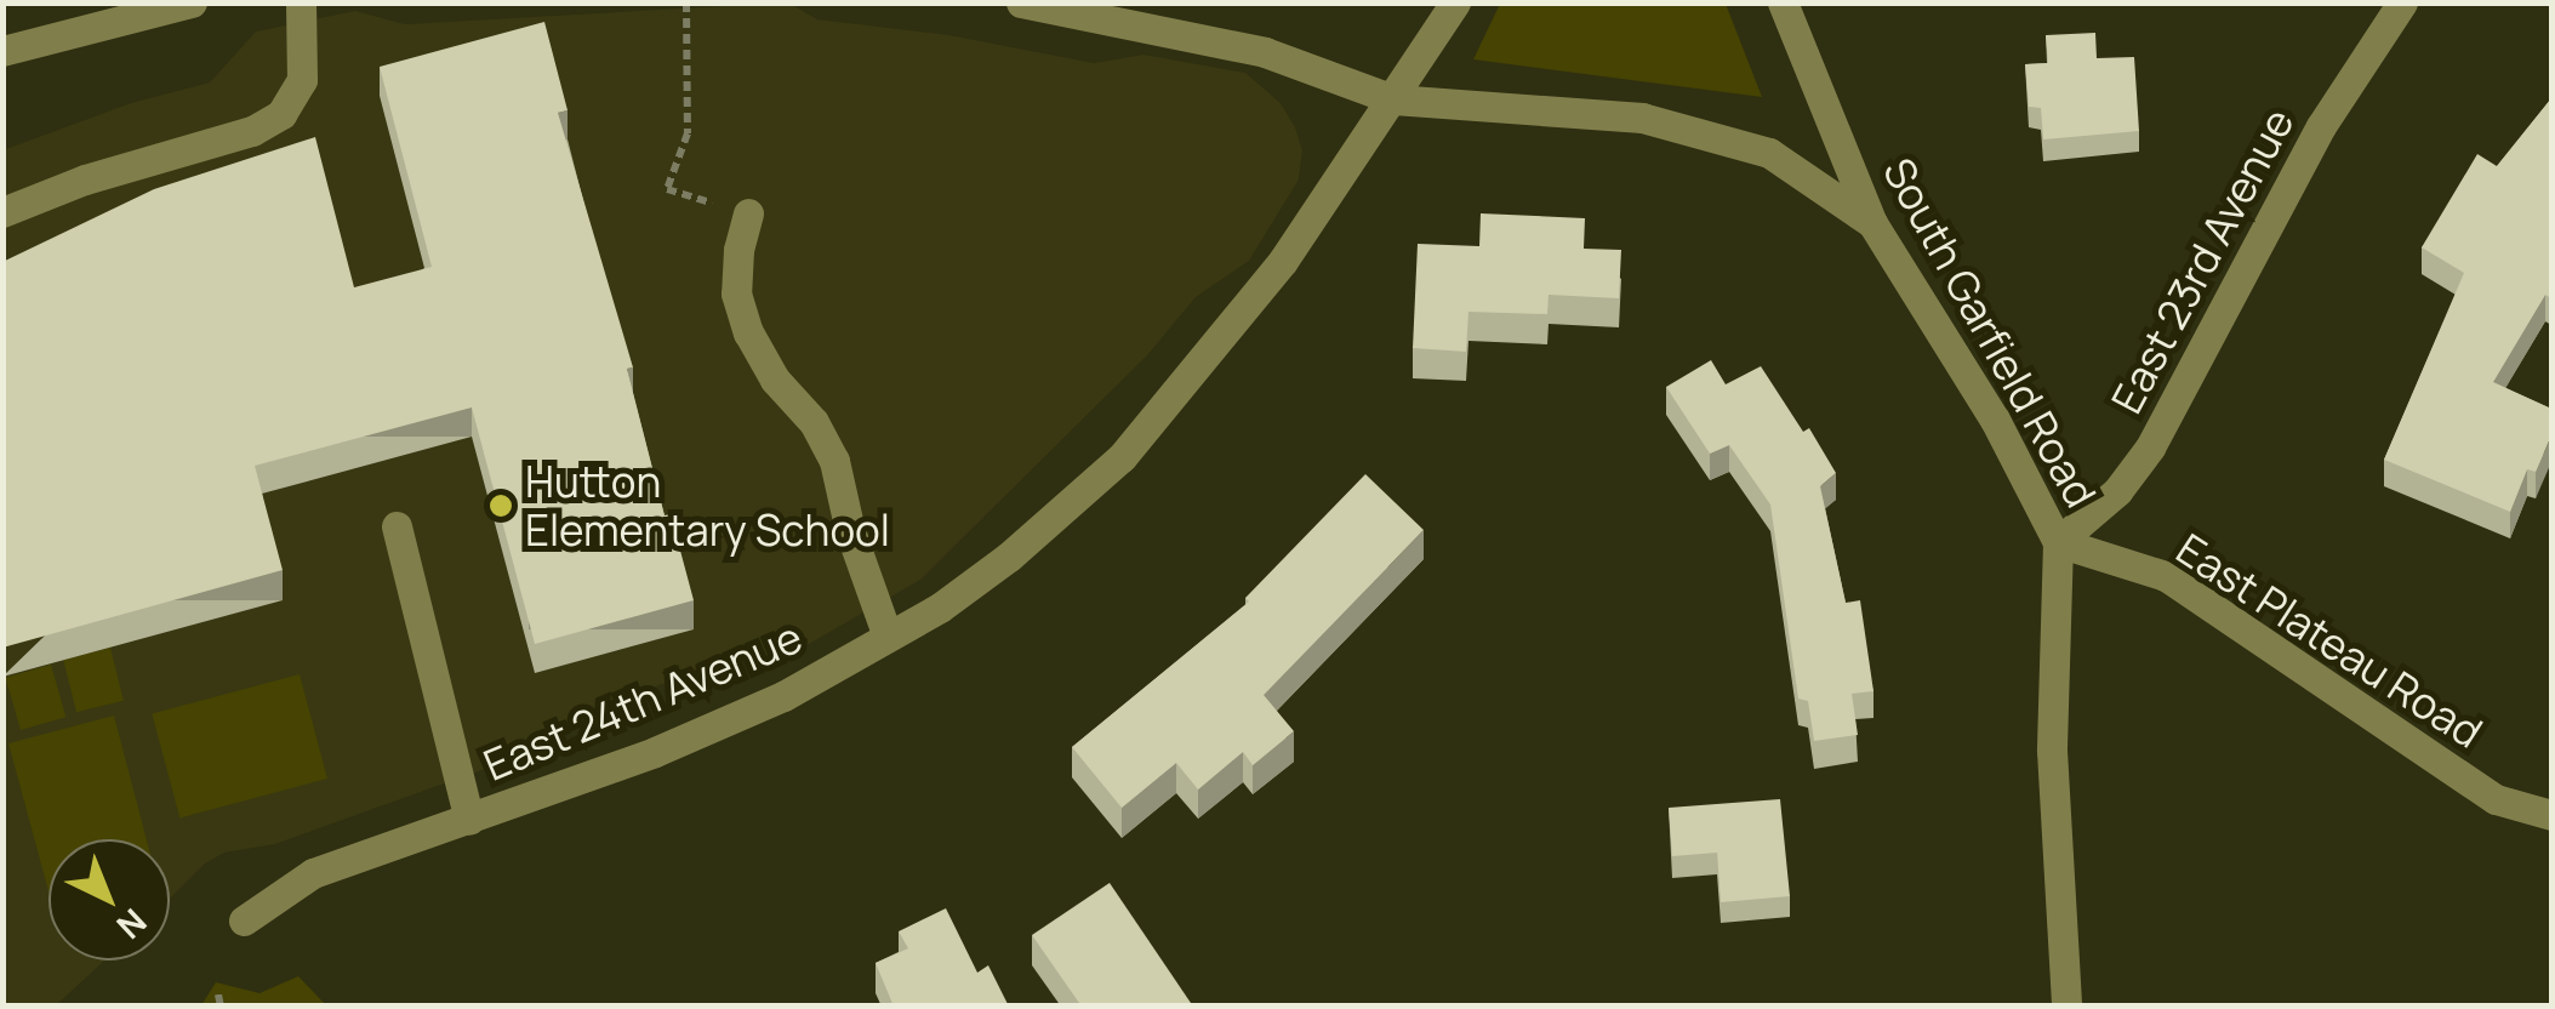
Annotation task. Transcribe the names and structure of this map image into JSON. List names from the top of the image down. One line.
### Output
{"streets":{"street":["East 23rd Avenue","South Garfield Road","East Plateau Road","East 24th Avenue"]},"crossings":[["East 23rd Avenue","South Garfield Road"],["East 23rd Avenue","East Plateau Road"],["South Garfield Road","East Plateau Road"]],"places":["Hutton Elementary School"],"north":"bottom right"}
